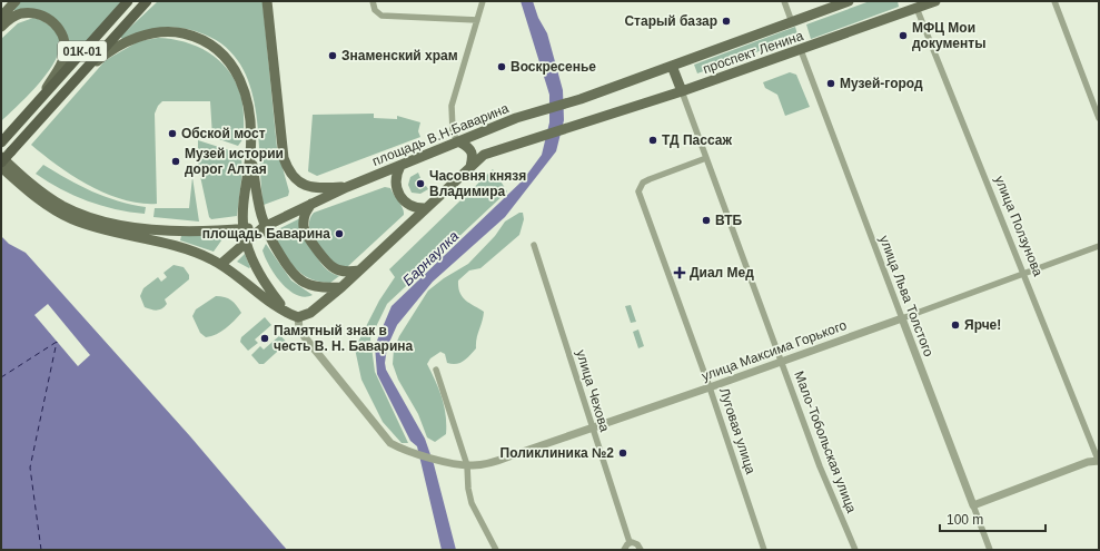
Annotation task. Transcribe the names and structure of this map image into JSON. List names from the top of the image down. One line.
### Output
{"streets":{"highway":["01К-01"],"main road":["проспект Ленина","площадь В.Н.Баварина"],"street":["улица Ползунова","улица Льва Толстого","улица Максима Горького","улица Чехова","Луговая улица","Мало-Тобольская улица"]},"crossings":[["проспект Ленина","площадь В.Н.Баварина"],["проспект Ленина","улица Ползунова"],["проспект Ленина","улица Льва Толстого"],["проспект Ленина","Мало-Тобольская улица"],["улица Ползунова","улица Максима Горького"],["улица Льва Толстого","улица Максима Горького"],["улица Максима Горького","улица Чехова"],["улица Максима Горького","Луговая улица"],["улица Максима Горького","Мало-Тобольская улица"],["Луговая улица","Мало-Тобольская улица"]],"water":["Барнаулка"],"places":{"other":["Старый базар","МФЦ Мои документы","Знаменский храм","Воскресенье","Музей-город","Обской мост","ТД Пассаж","Музей истории дорог Алтая","Часовня князя Владимира","ВТБ","площадь Баварина","Ярче!","Памятный знак в честь В. Н. Баварина","Поликлиника №2"],"health":["Диал Мед"]},"scale_bar":"100 m"}
